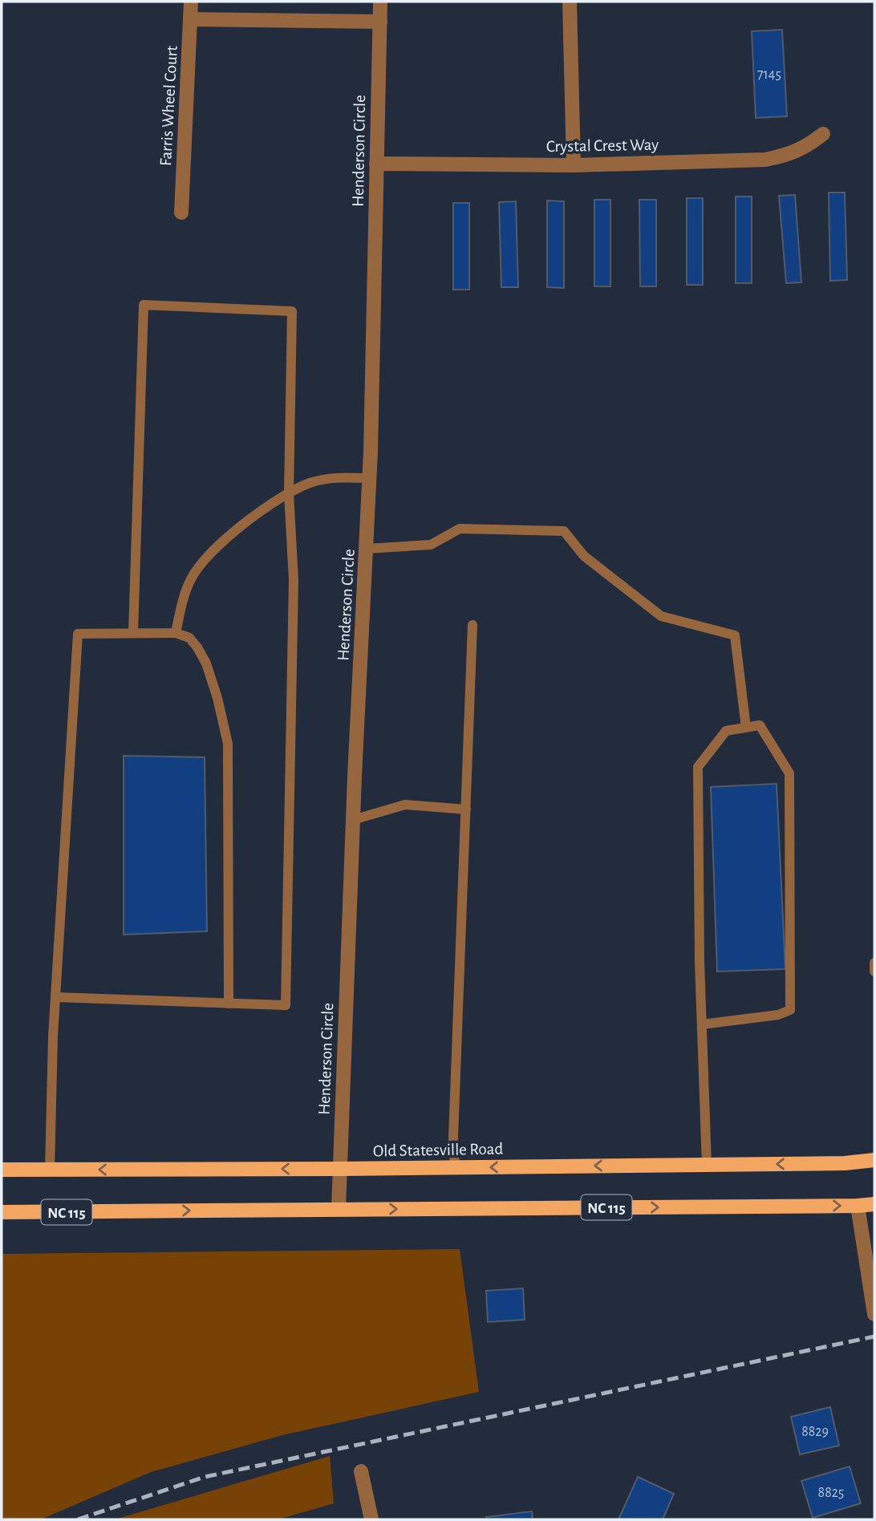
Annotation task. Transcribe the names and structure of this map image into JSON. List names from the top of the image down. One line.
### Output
{"streets":{"main road":["Old Statesville Road","NC 115"],"street":["Farris Wheel Court","Crystal Crest Way","Henderson Circle"]},"crossings":[["Crystal Crest Way","Henderson Circle"],["Henderson Circle","Old Statesville Road"],["Henderson Circle","NC 115"]],"house_numbers":["7145","8829","8825"]}
